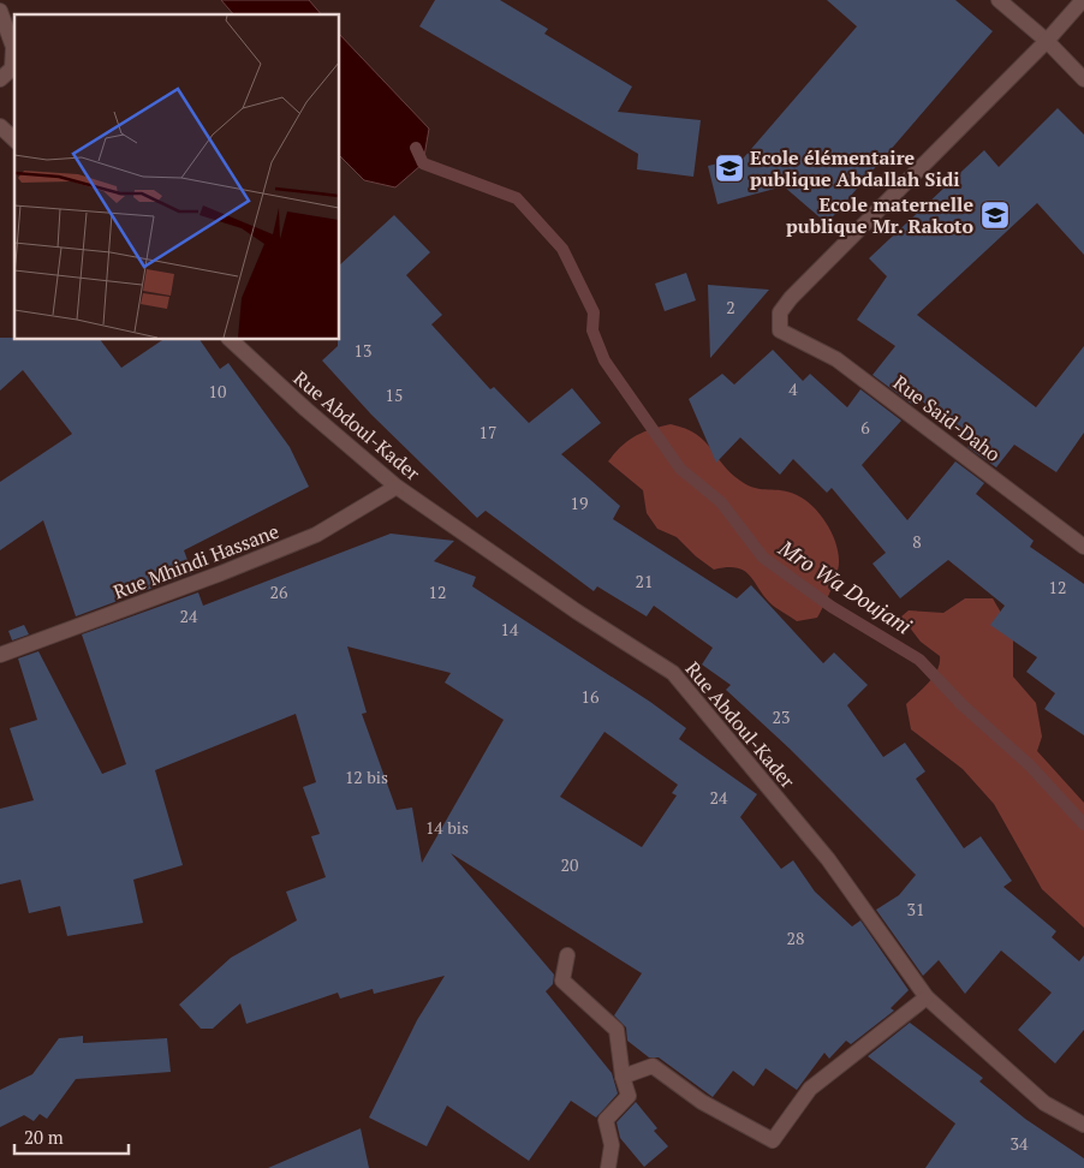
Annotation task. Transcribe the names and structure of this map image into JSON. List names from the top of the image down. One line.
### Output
{"streets":{"street":["Rue Said-Daho","Rue Abdoul-Kader","Rue Mhindi Hassane"]},"crossings":[["Rue Abdoul-Kader","Rue Mhindi Hassane"]],"water":["Mro Wa Doujani"],"places":{"school or university":["Ecole élémentaire publique Abdallah Sidi","Ecole maternelle publique Mr. Rakoto"]},"house_numbers":["2","13","4","10","15","6","17","19","8","21","12","26","12","24","14","16","23","12 bis","24","14 bis","20","31","28","34"],"scale_bar":"20 m"}
